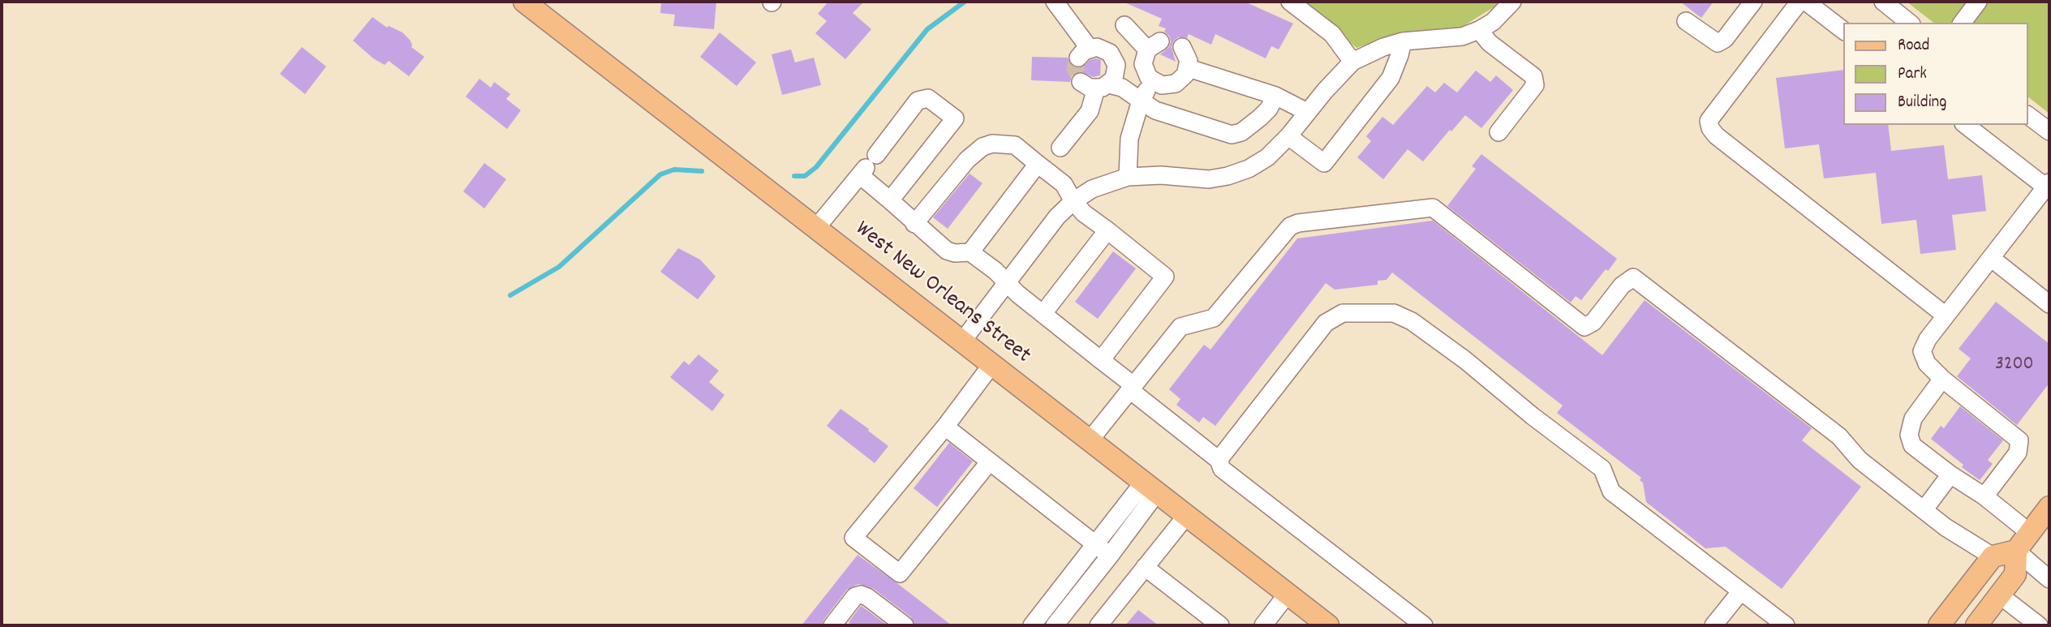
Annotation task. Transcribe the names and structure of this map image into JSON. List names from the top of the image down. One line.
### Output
{"streets":{"main road":["West New Orleans Street"]},"house_numbers":["3200"],"legend":["Road","Park","Building"]}
